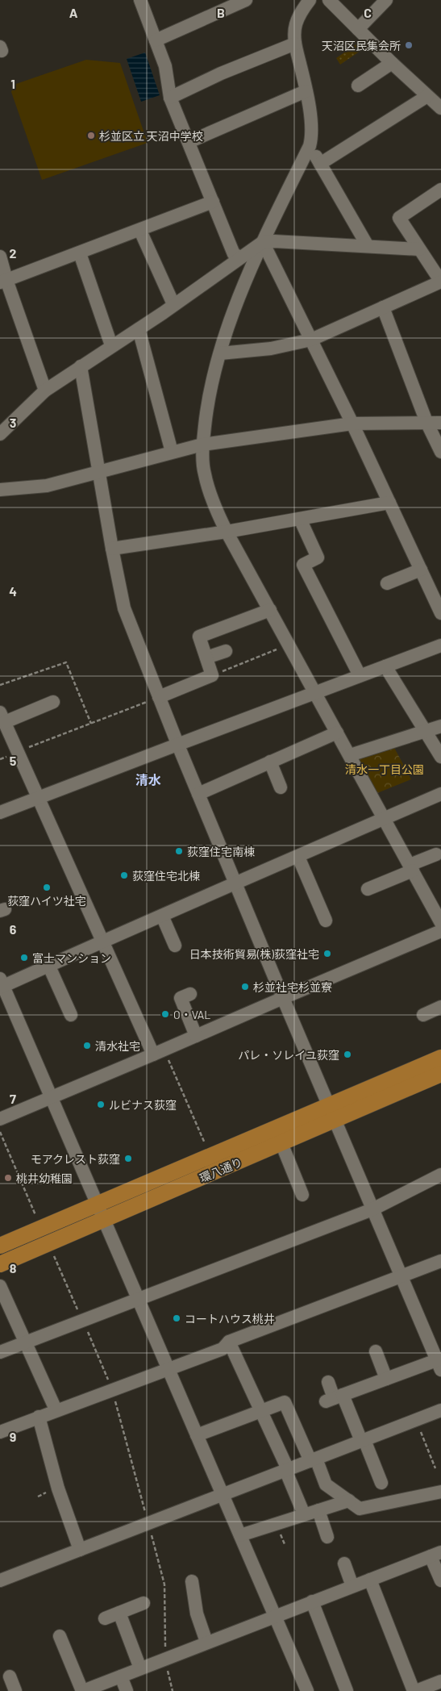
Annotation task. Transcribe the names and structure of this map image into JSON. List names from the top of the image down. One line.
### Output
{"streets":{"main road":["環八通り"]},"districts":["清水"],"parks":["清水一丁目公園"],"places":["天沼区民集会所","杉並区立 天沼中学校","荻窪住宅南棟","荻窪住宅北棟","荻窪ハイツ社宅","日本技術貿易(株)荻窪社宅","富士マンション","杉並社宅杉並寮","O・VAL","清水社宅","パレ・ソレイユ荻窪","ルビナス荻窪","モアクレスト荻窪","桃井幼稚園","コートハウス桃井"],"grid":{"columns":["A","B","C"],"rows":["1","2","3","4","5","6","7","8","9"]}}
